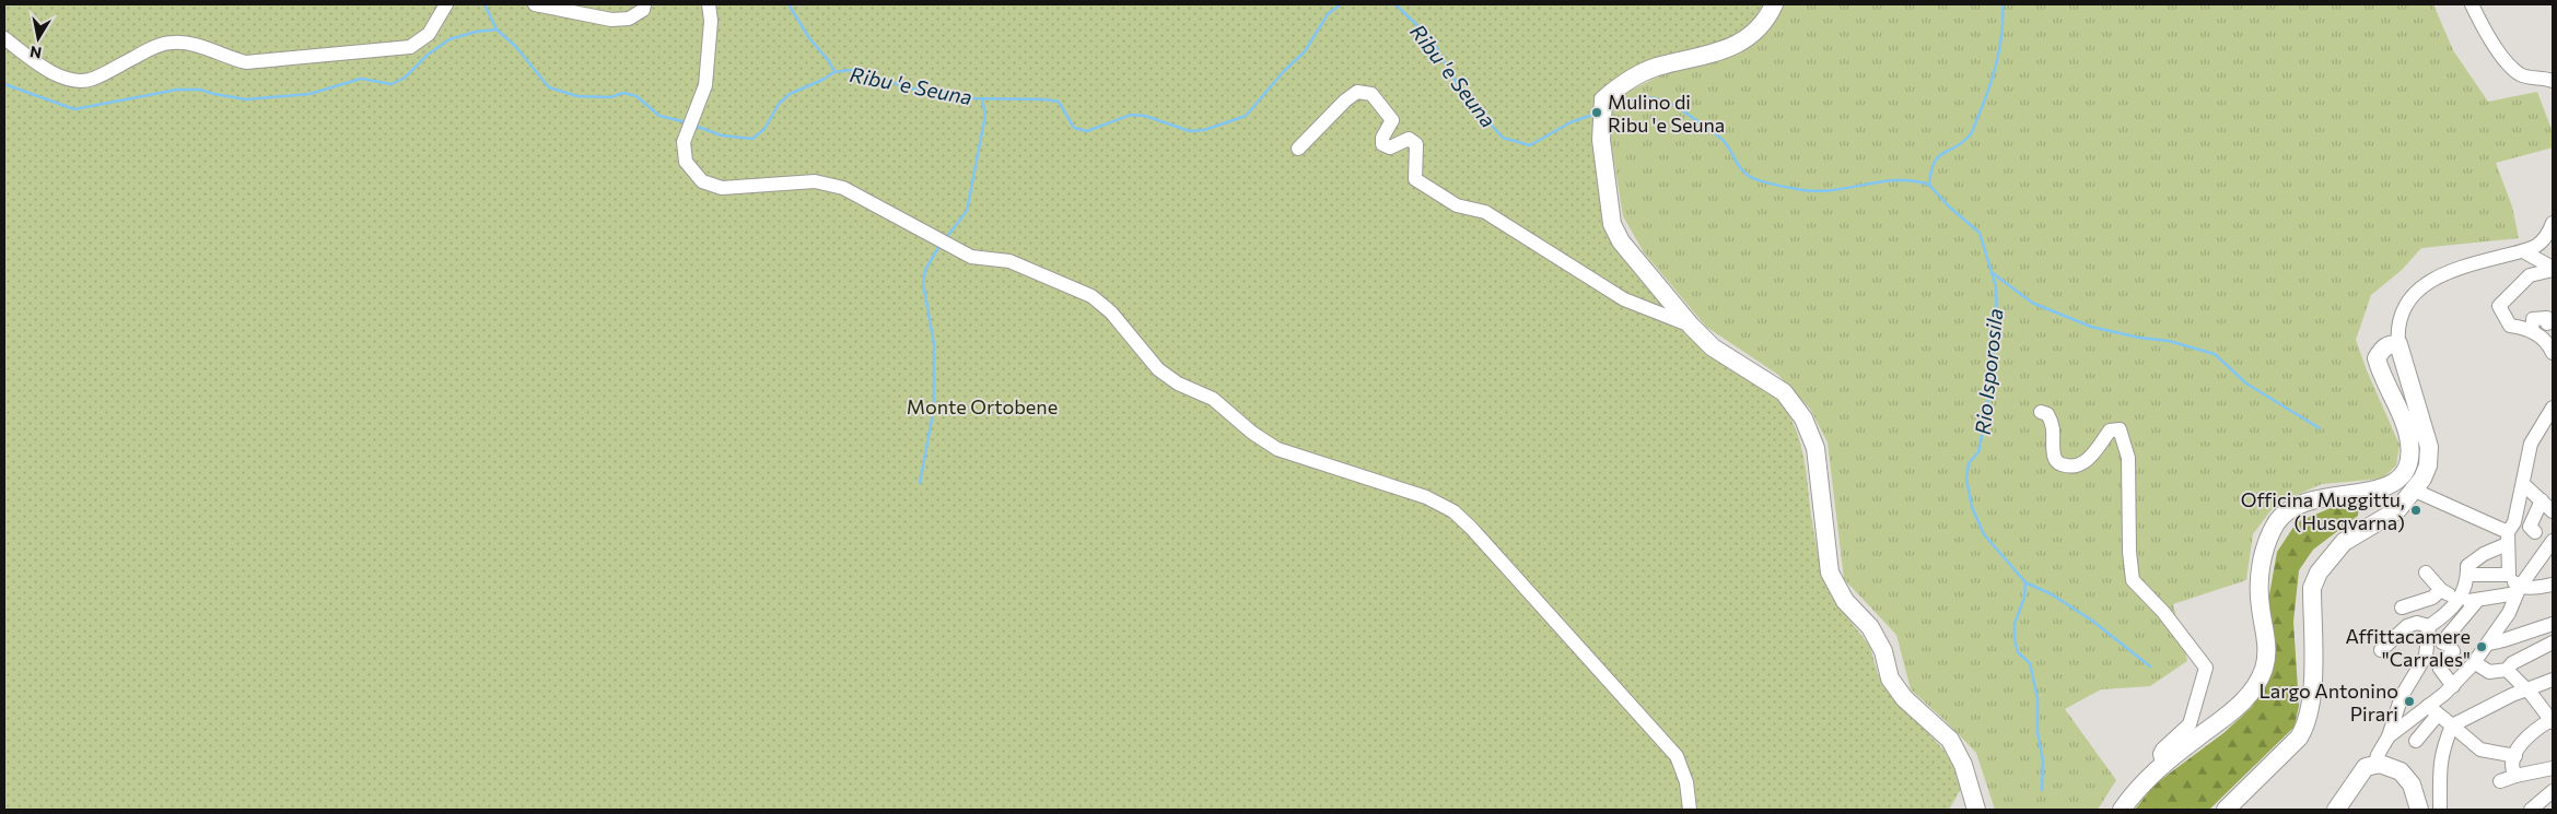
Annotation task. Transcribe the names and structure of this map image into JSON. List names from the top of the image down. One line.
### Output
{"water":["Ribu 'e Seuna","Rio Isporosila"],"parks":["Monte Ortobene"],"places":["Mulino di Ribu 'e Seuna","Officina Muggittu, (Husqvarna)","Affittacamere \"Carrales\"","Largo Antonino Pirari"],"north":"bottom"}
